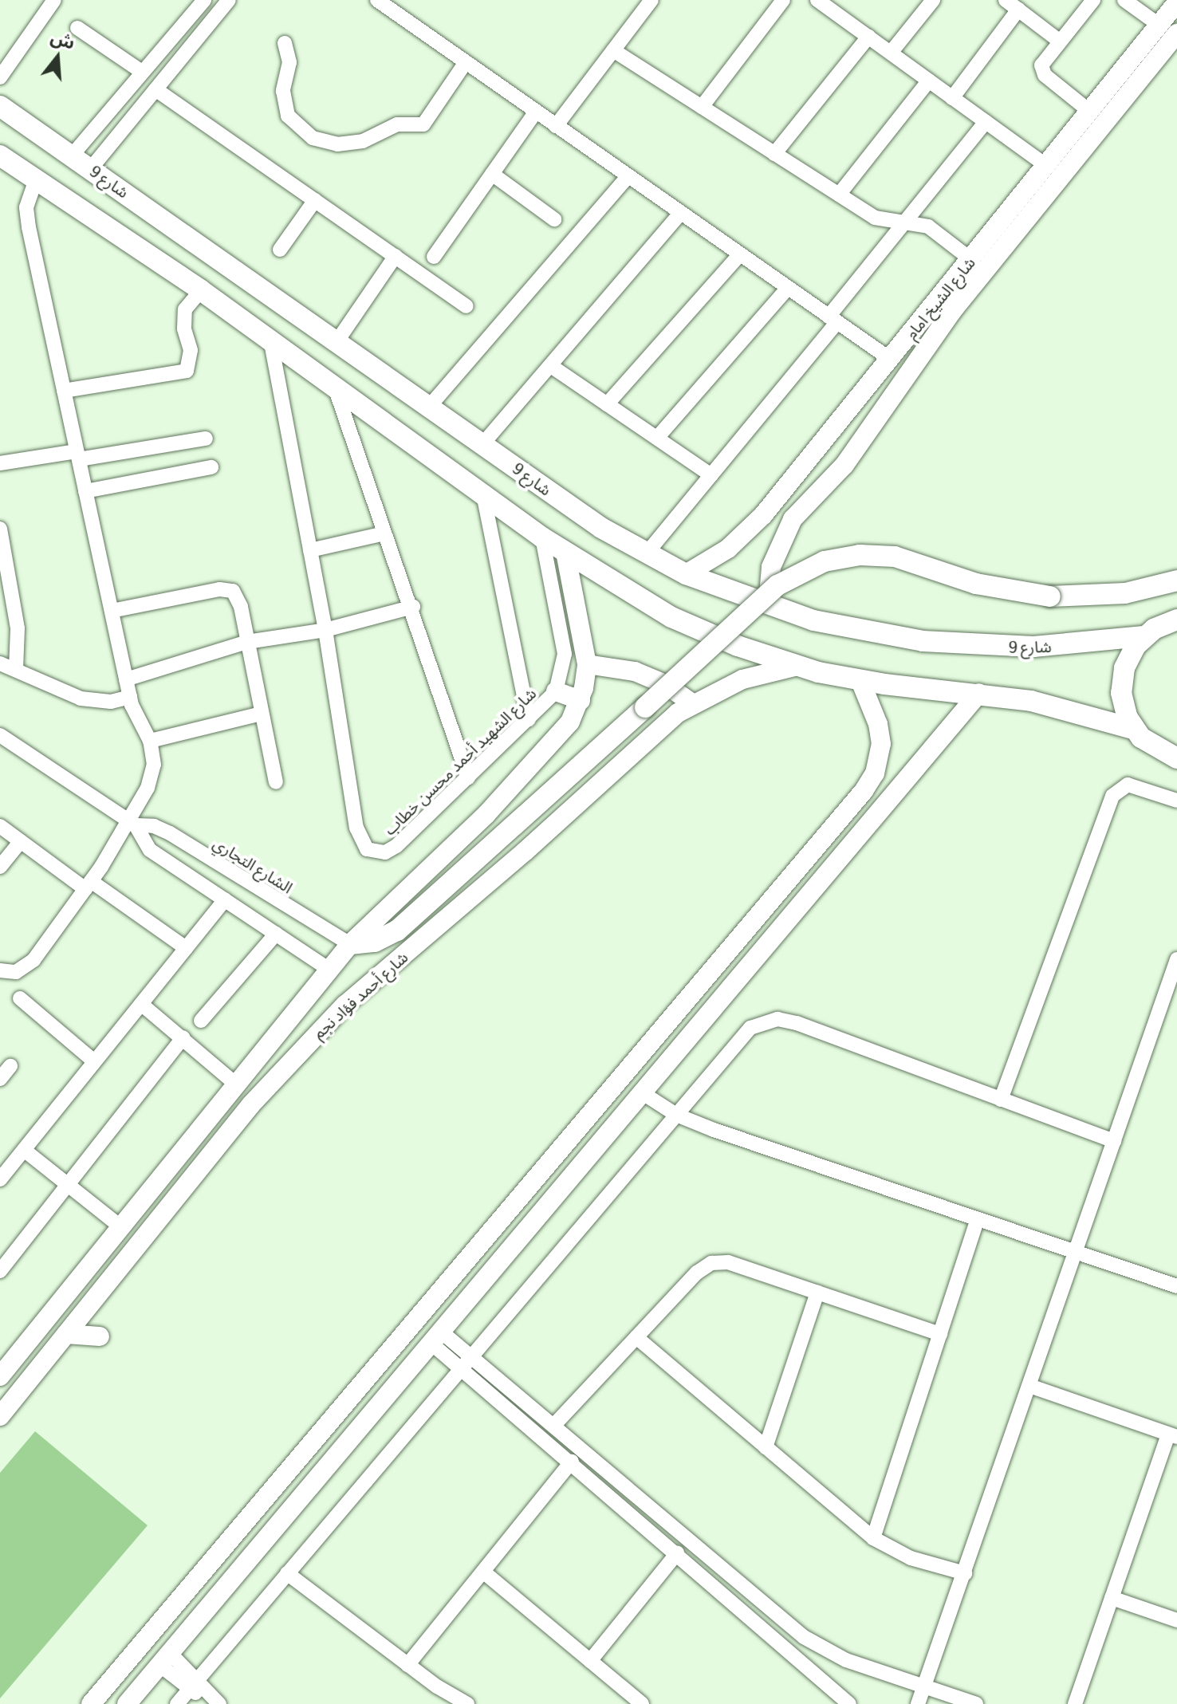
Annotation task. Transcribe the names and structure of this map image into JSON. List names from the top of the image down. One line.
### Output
{"streets":{"main road":["شارع 9"],"street":["شارع الشيخ امام","شارع الشهيد أحمد محسن خطاب","الشارع التجاري","شارع أحمد فؤاد نجم"]},"crossings":[["شارع 9","شارع الشيخ امام"],["الشارع التجاري","شارع أحمد فؤاد نجم"]],"north":"top"}
